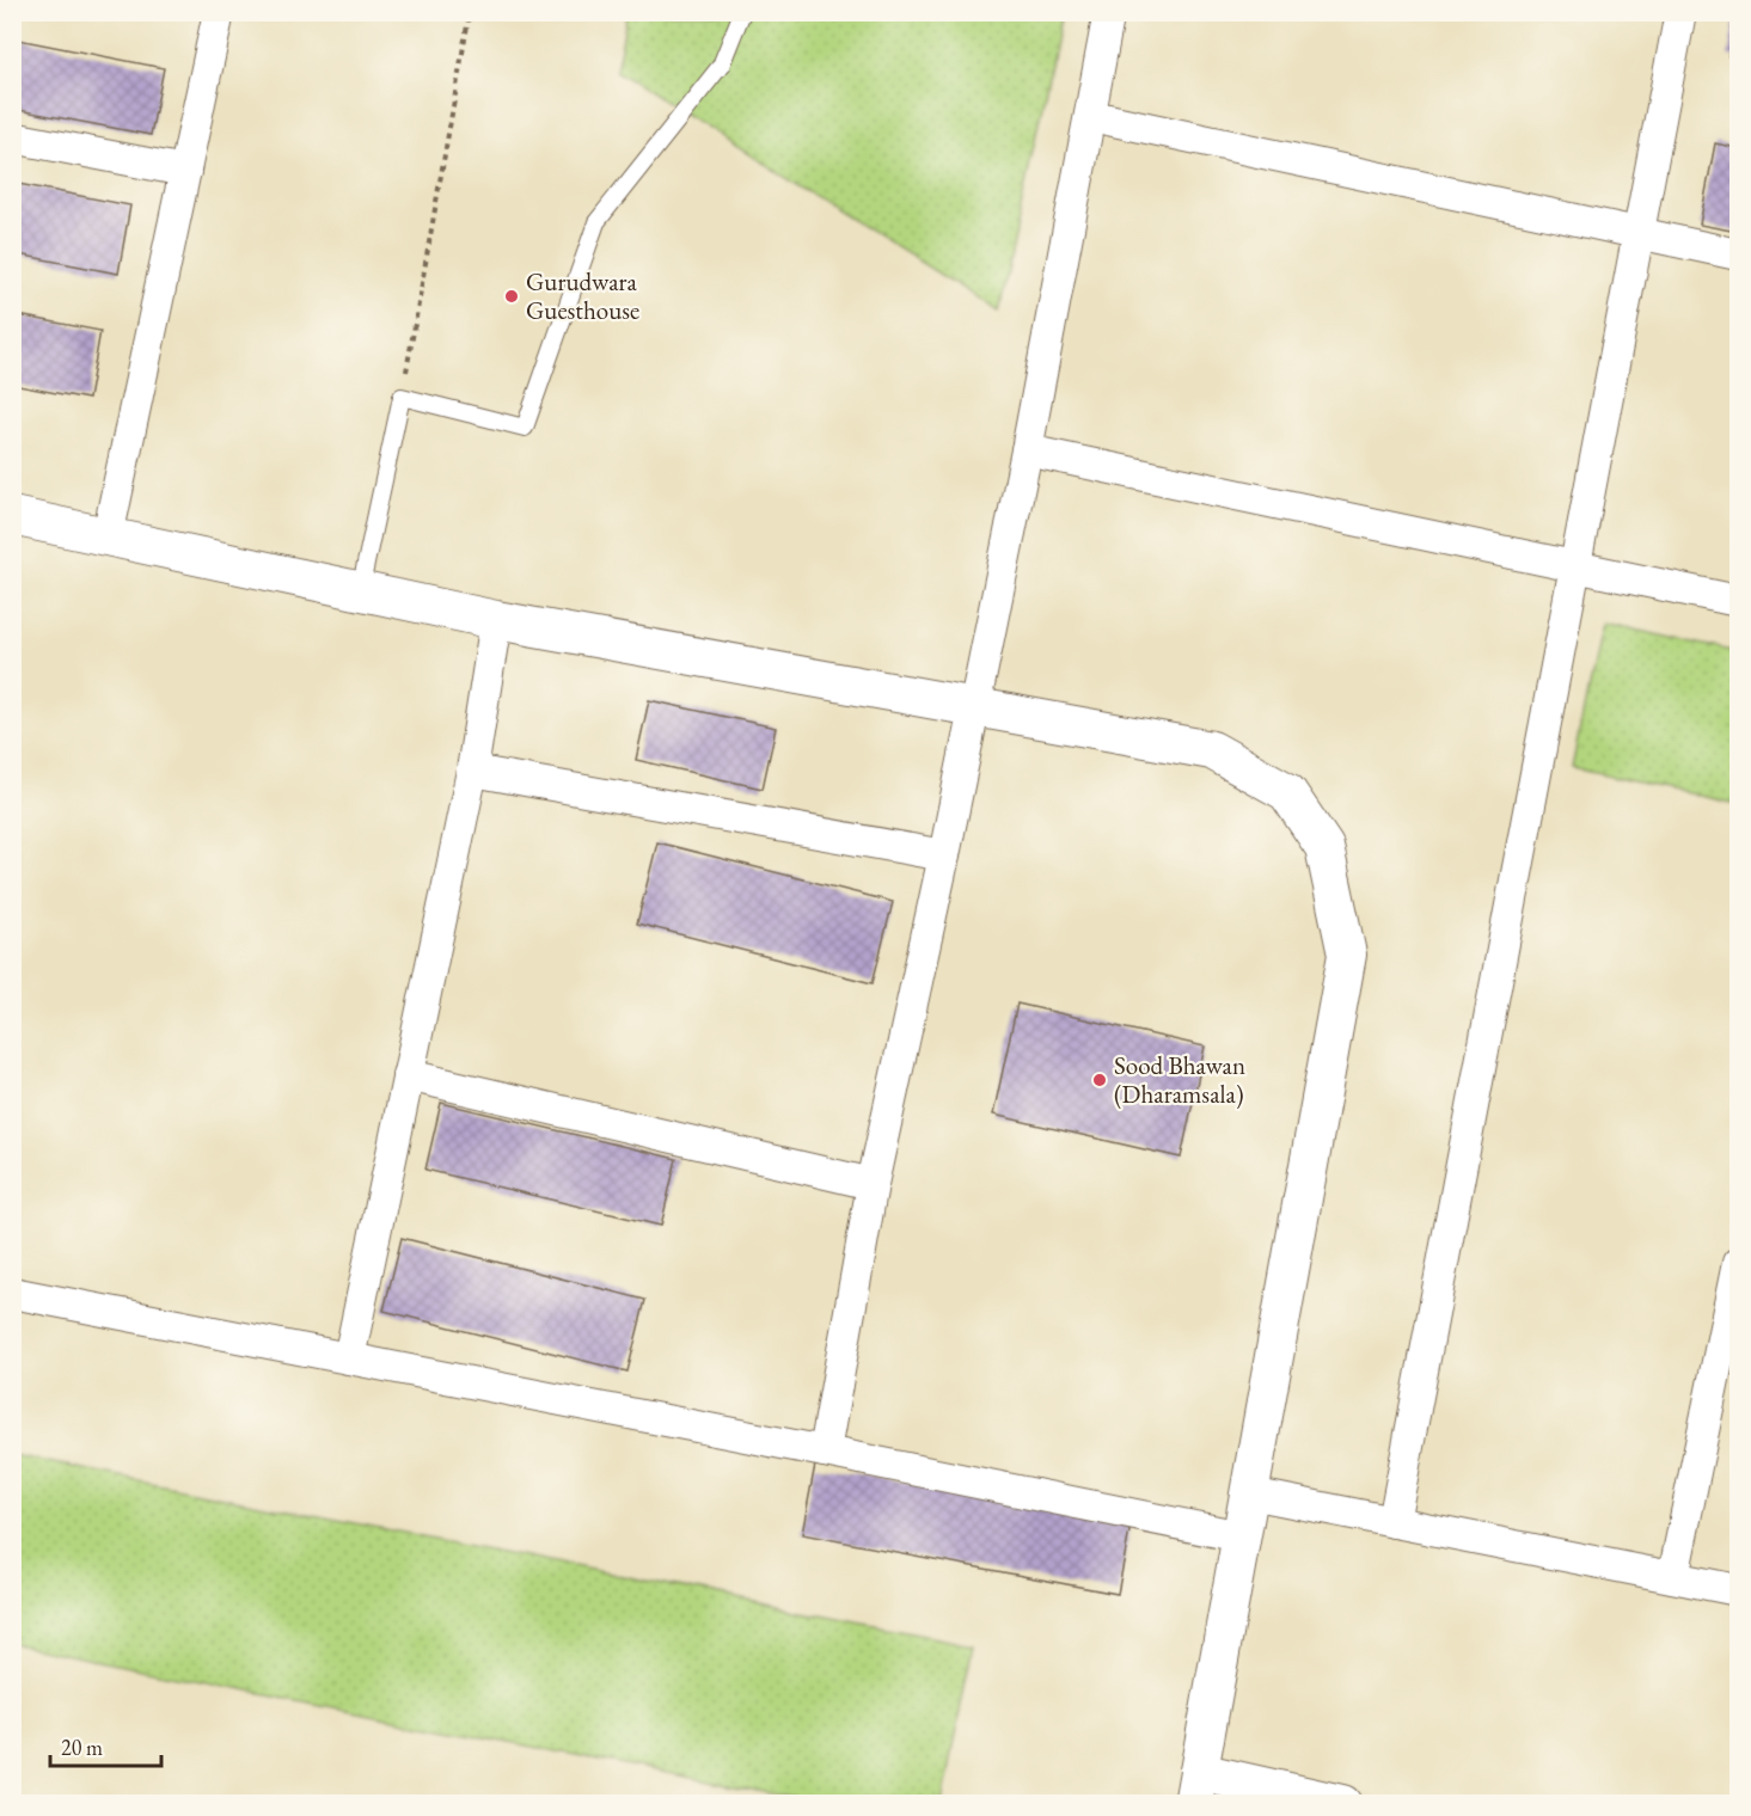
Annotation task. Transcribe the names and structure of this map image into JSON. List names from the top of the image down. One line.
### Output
{"places":["Gurudwara Guesthouse","Sood Bhawan (Dharamsala)"],"scale_bar":"20 m"}
